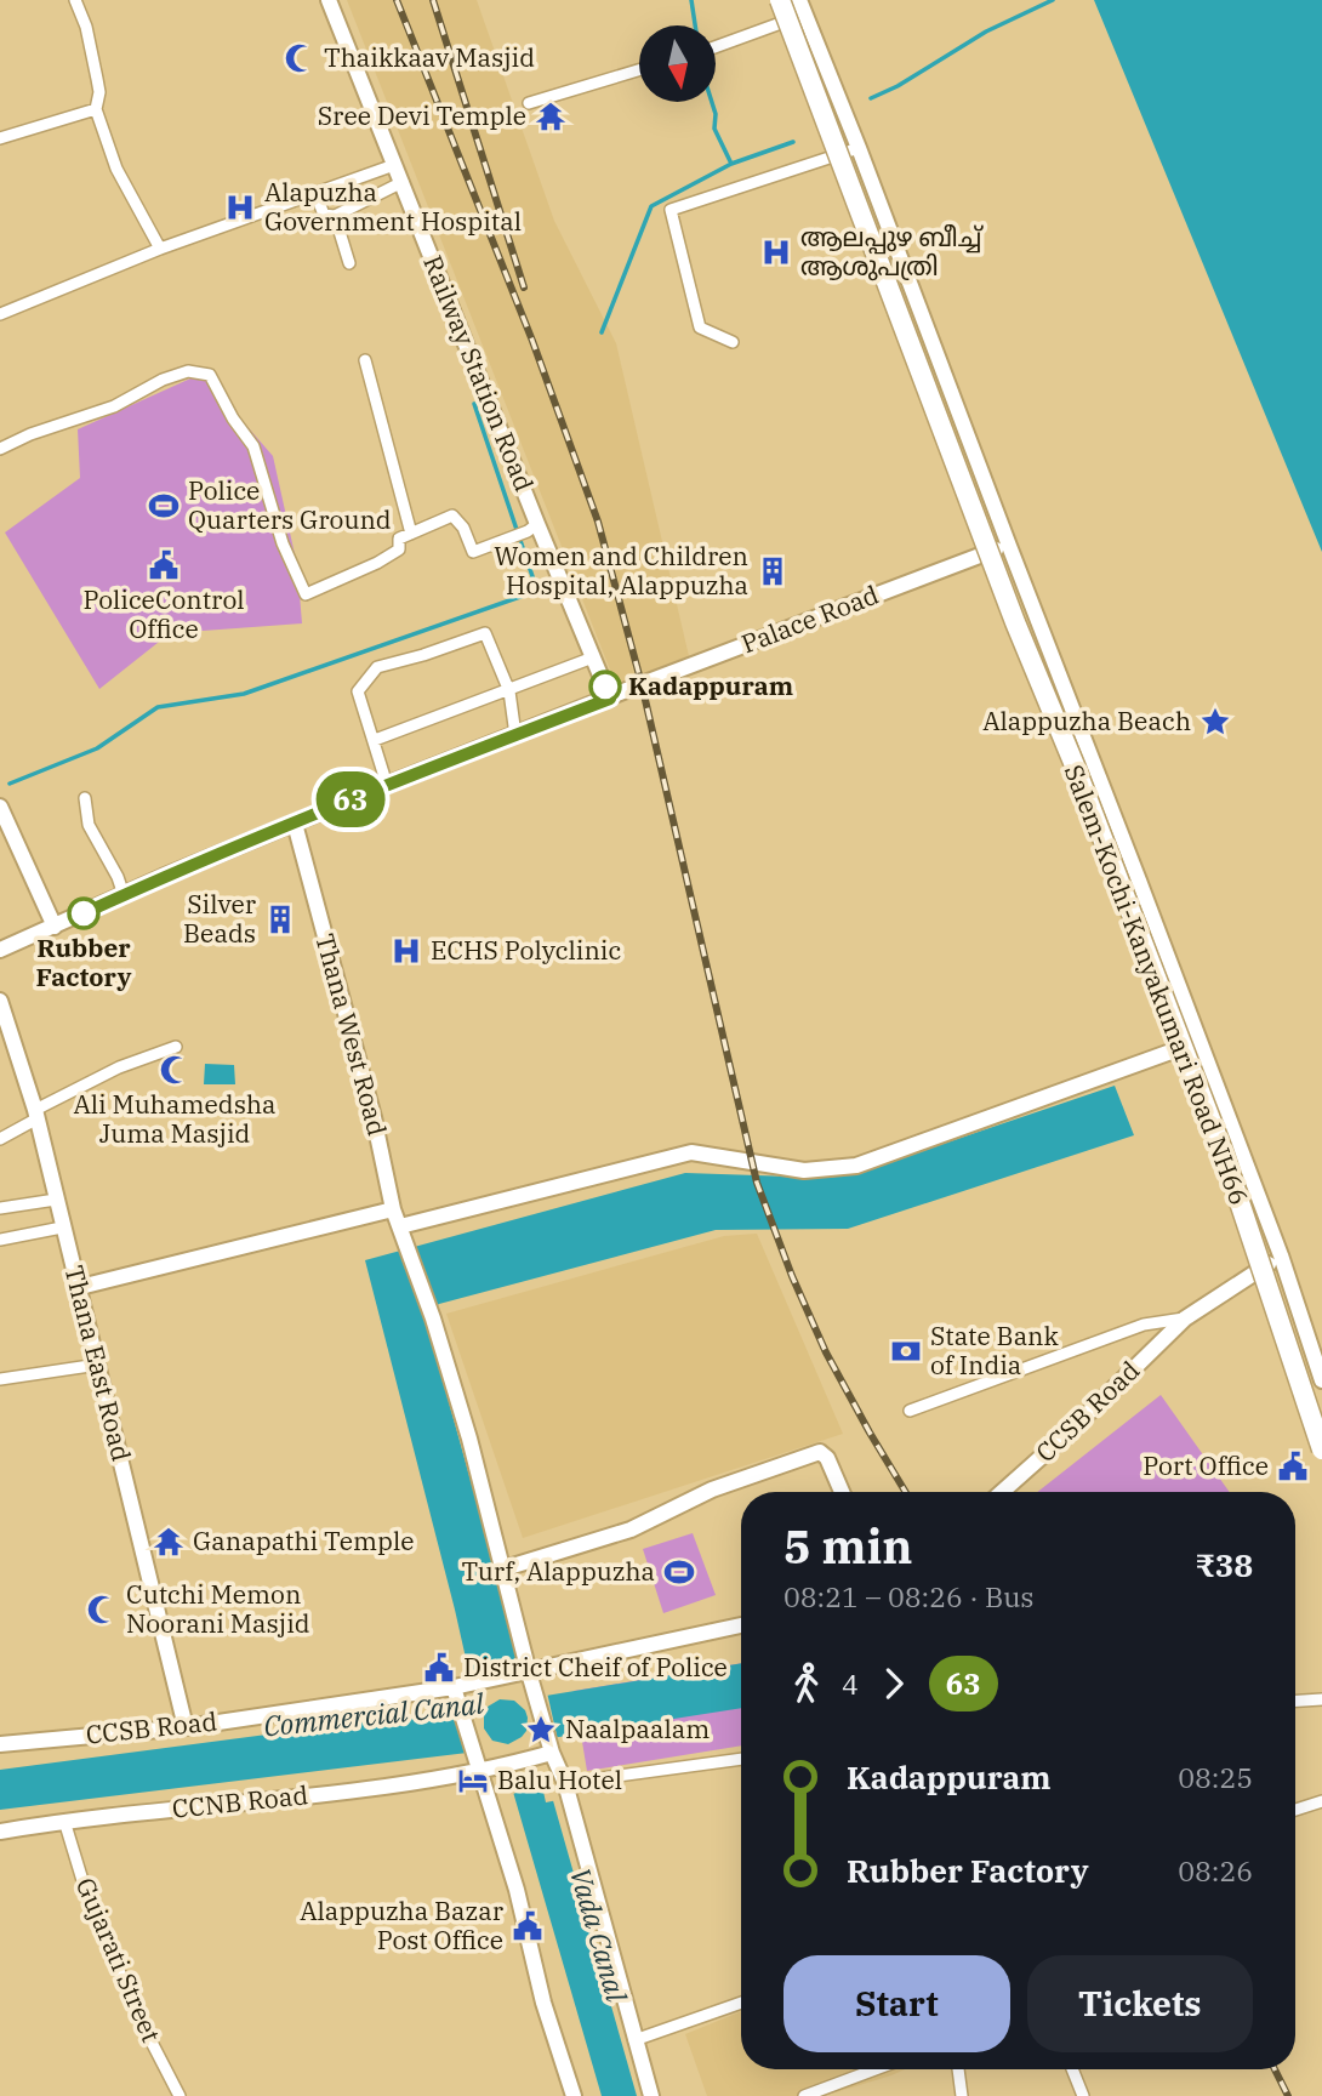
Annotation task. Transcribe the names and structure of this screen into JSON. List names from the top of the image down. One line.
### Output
{"streets":{"highway":["Salem-Kochi-Kanyakumari Road NH66"],"main road":["Railway Station Road","Palace Road","Thana West Road","Thana East Road","CCSB Road","CCNB Road"],"street":["Gujarati Street"]},"crossings":[["Railway Station Road","Palace Road"],["Palace Road","Thana West Road"],["Thana East Road","CCSB Road"],["CCNB Road","Gujarati Street"]],"water":["Commercial Canal","Vada Canal"],"places":{"mosque":["Thaikkaav Masjid","Ali Muhamedsha Juma Masjid","Cutchi Memon Noorani Masjid"],"temple":["Sree Devi Temple","Ganapathi Temple"],"hospital":["Alapuzha Government Hospital","ആലപ്പുഴ ബീച്ച് ആശുപത്രി","ECHS Polyclinic"],"sports":["Police Quarters Ground","Turf, Alappuzha"],"public building":["PoliceControl Office","Port Office","District Cheif of Police","Alappuzha Bazar Post Office"],"building":["Women and Children Hospital, Alappuzha","Silver Beads"],"other":["Kadappuram","Rubber Factory"],"place":["Alappuzha Beach","Naalpaalam"],"bank":["State Bank of India"],"hotel":["Balu Hotel"]},"lines":["bus line 63"],"north":"bottom","page":{"on_map":"63","heading":["5 min","08:21 – 08:26 · Bus","₹38"],"legs":["4","63"],"list":[{"name":"Kadappuram","value":"08:25"},{"name":"Rubber Factory","value":"08:26"}],"buttons":["Start","Tickets"]}}
